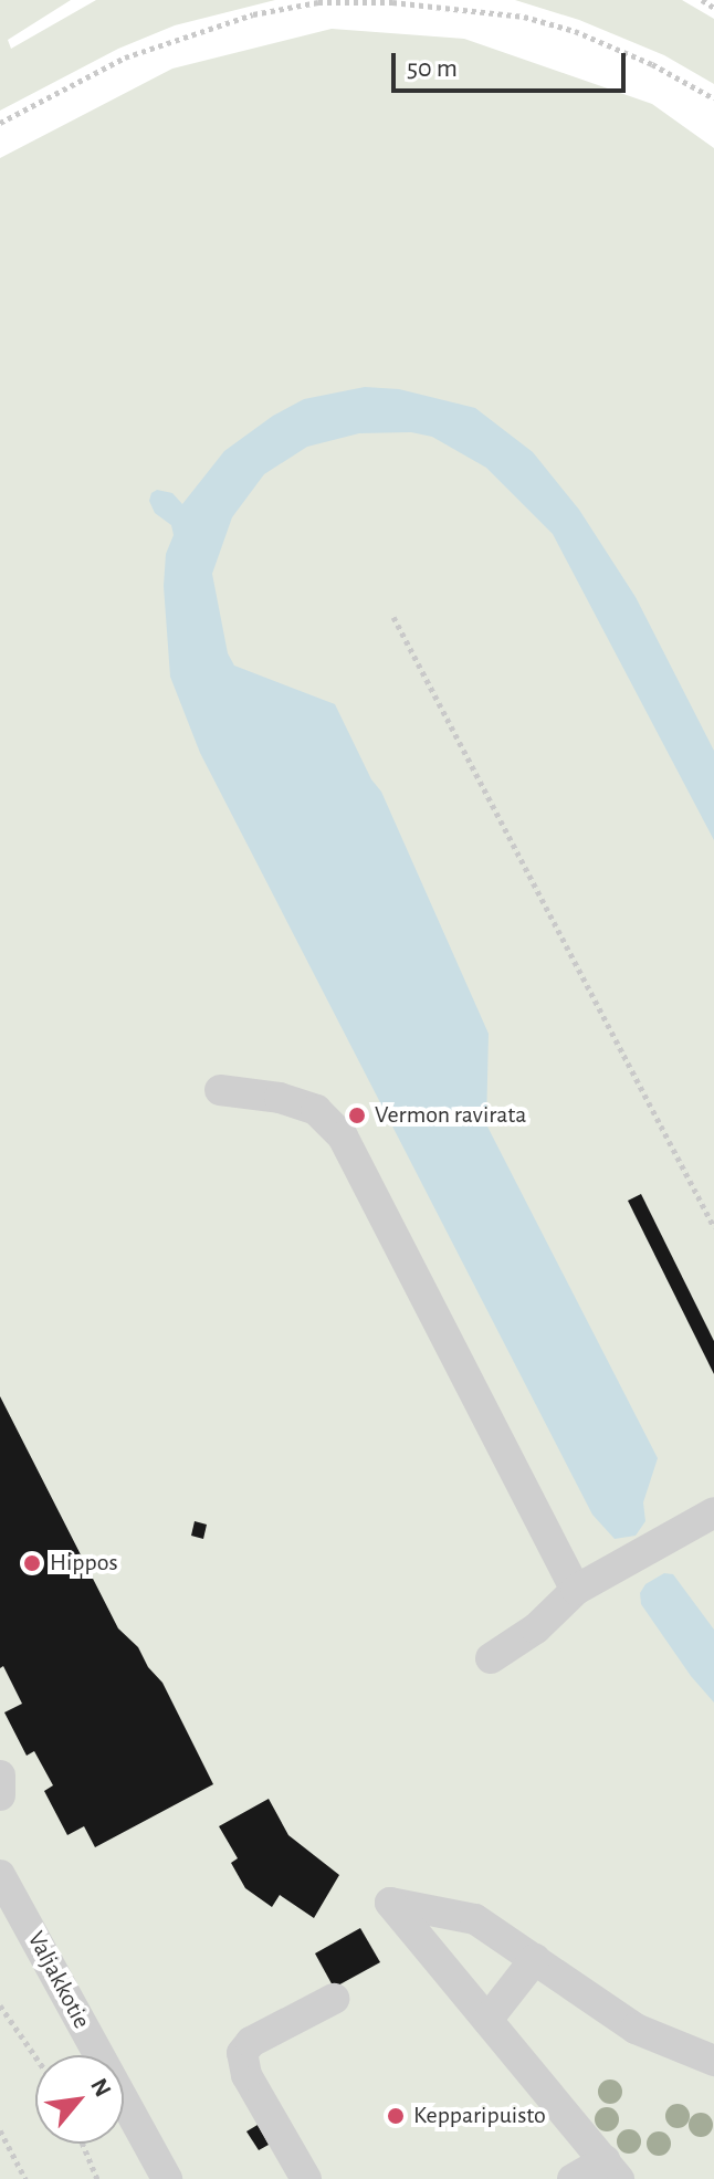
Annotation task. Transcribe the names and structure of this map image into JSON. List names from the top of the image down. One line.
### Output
{"streets":{"street":["Valjakkotie"]},"places":["Vermon ravirata","Hippos","Kepparipuisto"],"scale_bar":"50 m","north":"top right"}
